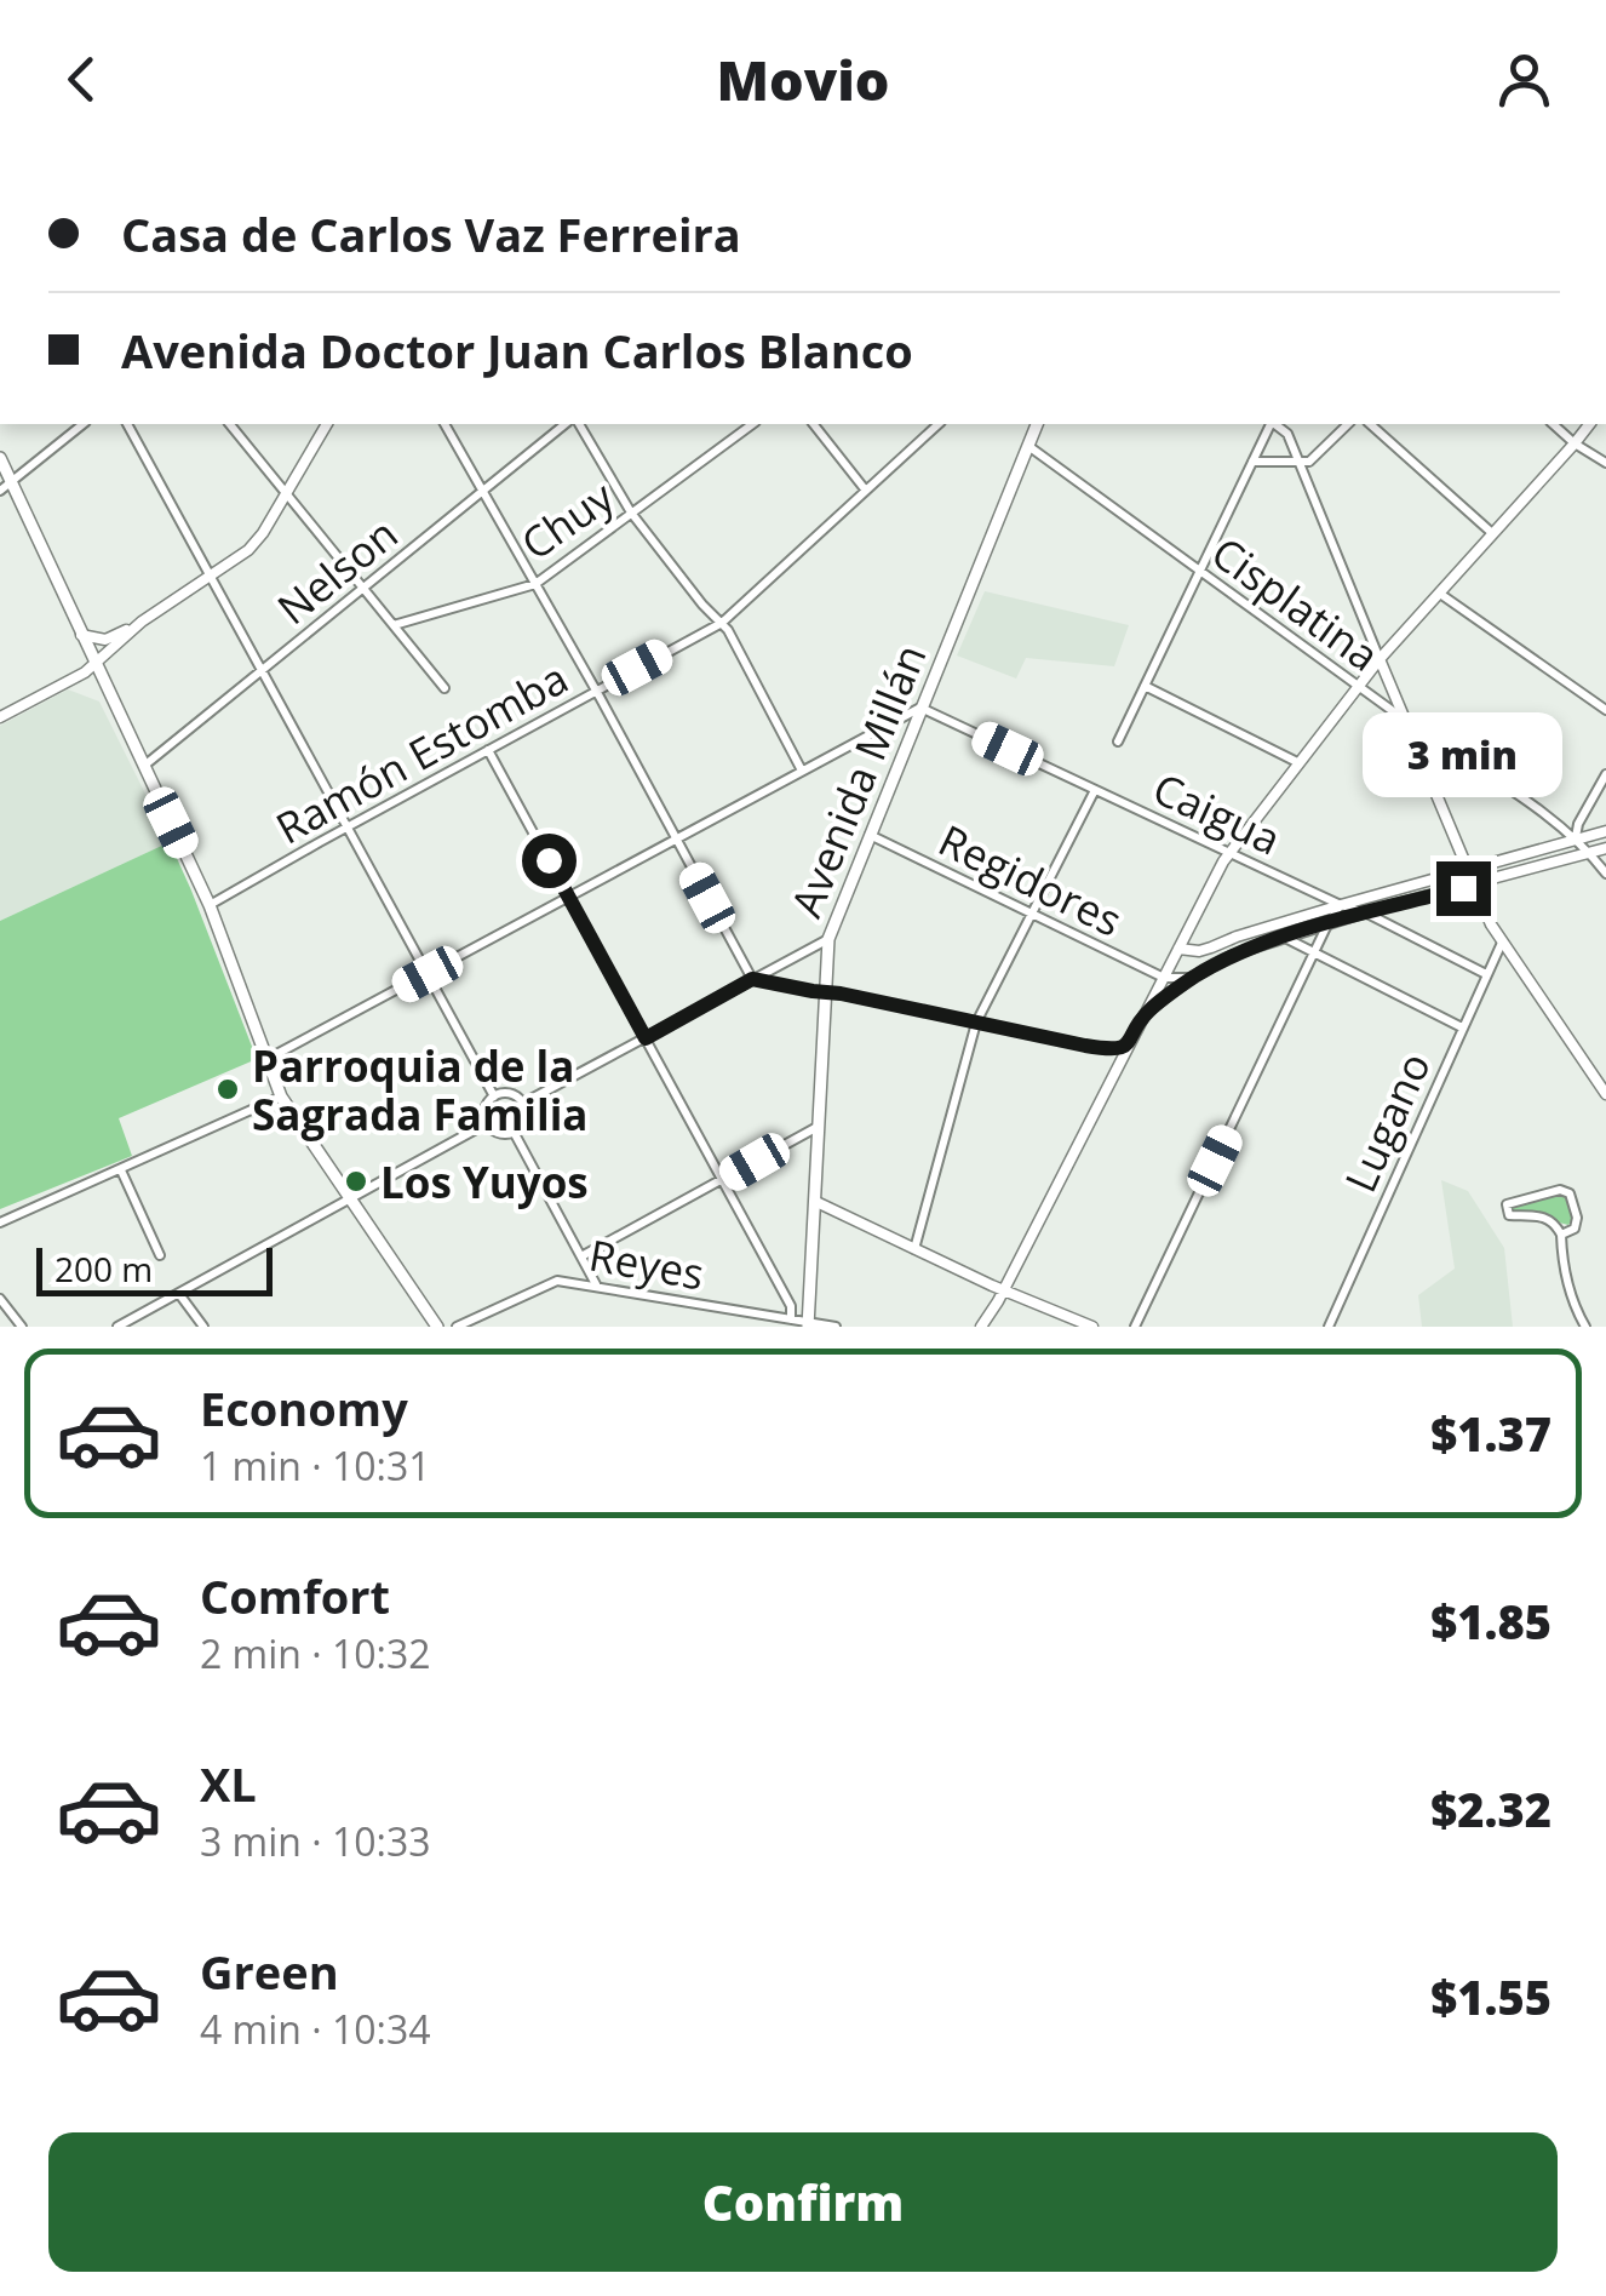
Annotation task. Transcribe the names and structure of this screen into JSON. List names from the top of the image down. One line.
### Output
{"streets":{"main road":["Avenida Millán"],"street":["Chuy","Nelson","Cisplatina","Ramón Estomba","Caigua","Regidores","Lugano","Reyes"]},"crossings":[["Cisplatina","Avenida Millán"],["Avenida Millán","Caigua"],["Avenida Millán","Regidores"],["Avenida Millán","Reyes"],["Caigua","Lugano"]],"places":["Parroquia de la Sagrada Familia","Los Yuyos"],"scale_bar":"200 m","page":{"header":"Movio","banner":["Casa de Carlos Vaz Ferreira","Avenida Doctor Juan Carlos Blanco"],"bubble":"3 min","scale":"200 m","list":[{"name":"Economy","note":"1 min · 10:31","value":"$1.37"},{"name":"Comfort","note":"2 min · 10:32","value":"$1.85"},{"name":"XL","note":"3 min · 10:33","value":"$2.32"},{"name":"Green","note":"4 min · 10:34","value":"$1.55"}],"buttons":"Confirm"}}
